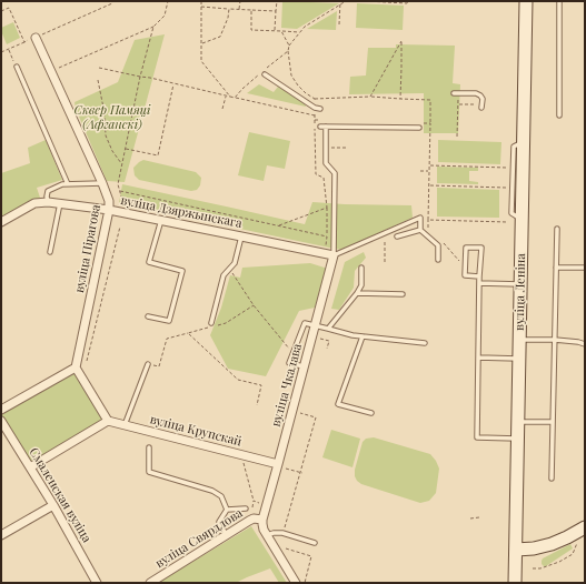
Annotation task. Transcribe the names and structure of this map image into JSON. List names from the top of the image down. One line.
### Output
{"streets":{"main road":["вуліца Леніна"],"street":["вуліца Дзяржынскага","вуліца Пірагова","вуліца Чкалава","вуліца Крупскай","Смаленская вуліца","вуліца Свярдлова"]},"crossings":[["вуліца Дзяржынскага","вуліца Пірагова"],["вуліца Дзяржынскага","вуліца Чкалава"],["вуліца Чкалава","вуліца Крупскай"],["вуліца Чкалава","вуліца Свярдлова"]],"parks":["Сквер Памяці (Афганскі)"]}
